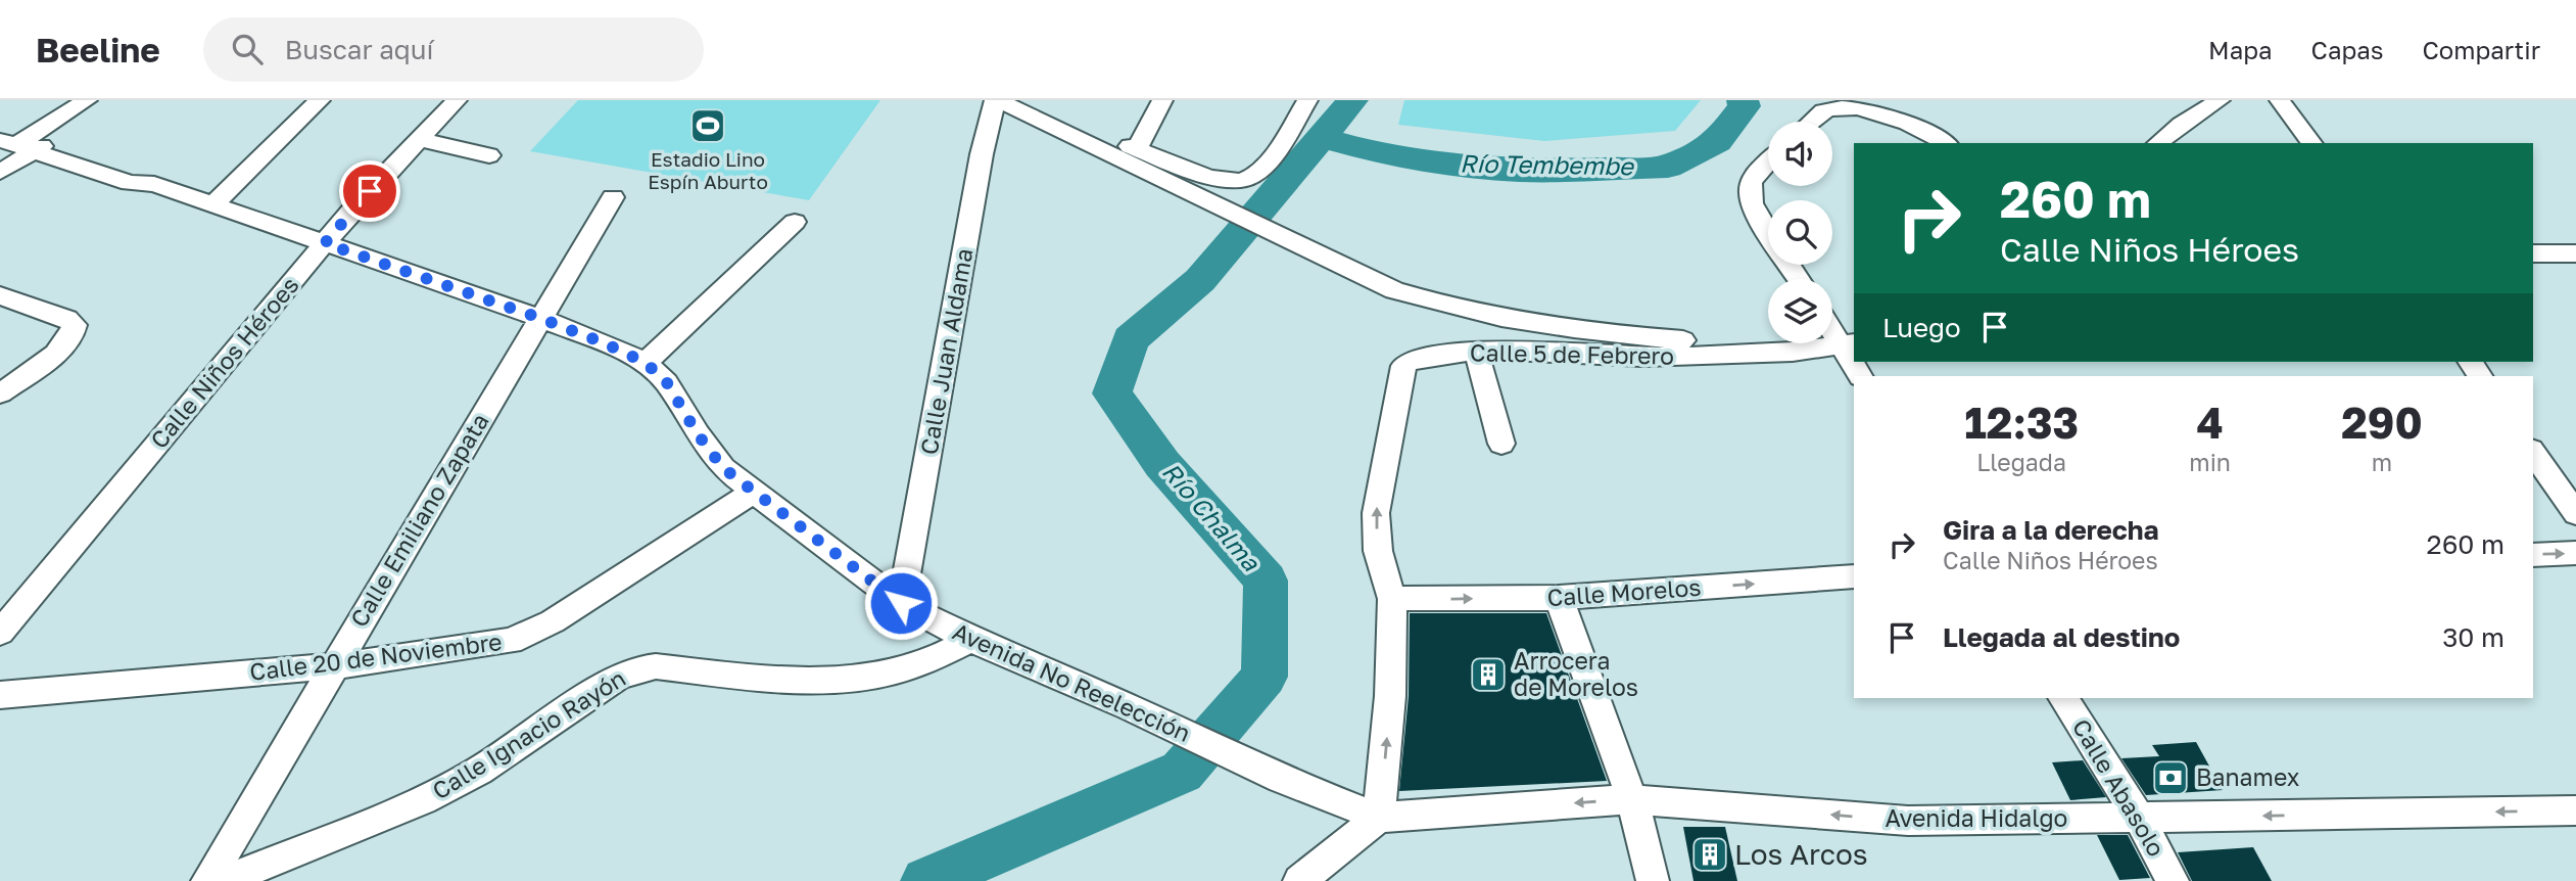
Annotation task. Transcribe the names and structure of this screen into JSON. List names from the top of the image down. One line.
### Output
{"streets":{"street":["Calle Juan Aldama","Calle 5 de Febrero","Calle Niños Héroes","Calle Emiliano Zapata","Calle Morelos","Calle 20 de Noviembre","Avenida No Reelección","Calle Ignacio Rayón","Calle Abasolo","Avenida Hidalgo"]},"crossings":[["Calle Juan Aldama","Avenida No Reelección"],["Calle 5 de Febrero","Calle Morelos"],["Calle 5 de Febrero","Avenida No Reelección"],["Calle 5 de Febrero","Avenida Hidalgo"],["Calle Niños Héroes","Avenida No Reelección"],["Calle Emiliano Zapata","Calle 20 de Noviembre"],["Calle Emiliano Zapata","Avenida No Reelección"],["Calle 20 de Noviembre","Avenida No Reelección"],["Avenida No Reelección","Calle Ignacio Rayón"],["Avenida No Reelección","Avenida Hidalgo"],["Calle Abasolo","Avenida Hidalgo"]],"one_way":["Calle 5 de Febrero","Calle Morelos","Avenida Hidalgo"],"water":["Río Tembembe","Río Chalma"],"places":{"sports":["Estadio Lino Espín Aburto"],"building":["Arrocera de Morelos","Los Arcos"],"bank":["Banamex"]},"page":{"header":"Beeline","search":"Buscar aquí","nav":["Mapa","Capas","Compartir"],"turn":["260 m","Calle Niños Héroes"],"then":"Luego","eta":["12:33","Llegada","4","min","290","m"],"list":[{"name":"Gira a la derecha","note":"Calle Niños Héroes","value":"260 m"},{"name":"Llegada al destino","value":"30 m"}]}}
